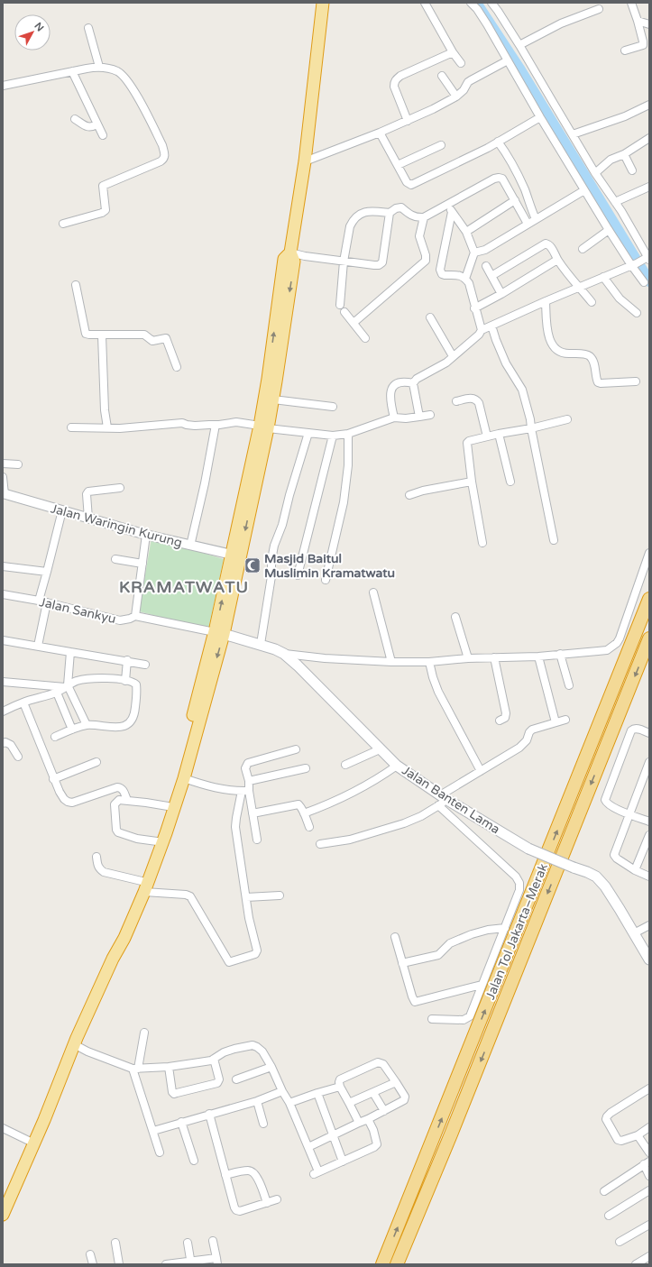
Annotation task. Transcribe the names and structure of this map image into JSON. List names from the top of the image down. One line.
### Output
{"streets":{"highway":["Jalan Tol Jakarta–Merak"],"main road":["Jalan Banten Lama"],"street":["Jalan Waringin Kurung","Jalan Sankyu"]},"crossings":[["Jalan Sankyu","Jalan Banten Lama"]],"districts":["KRAMATWATU"],"places":{"mosque":["Masjid Baitul Muslimin Kramatwatu"]},"north":"top right"}
